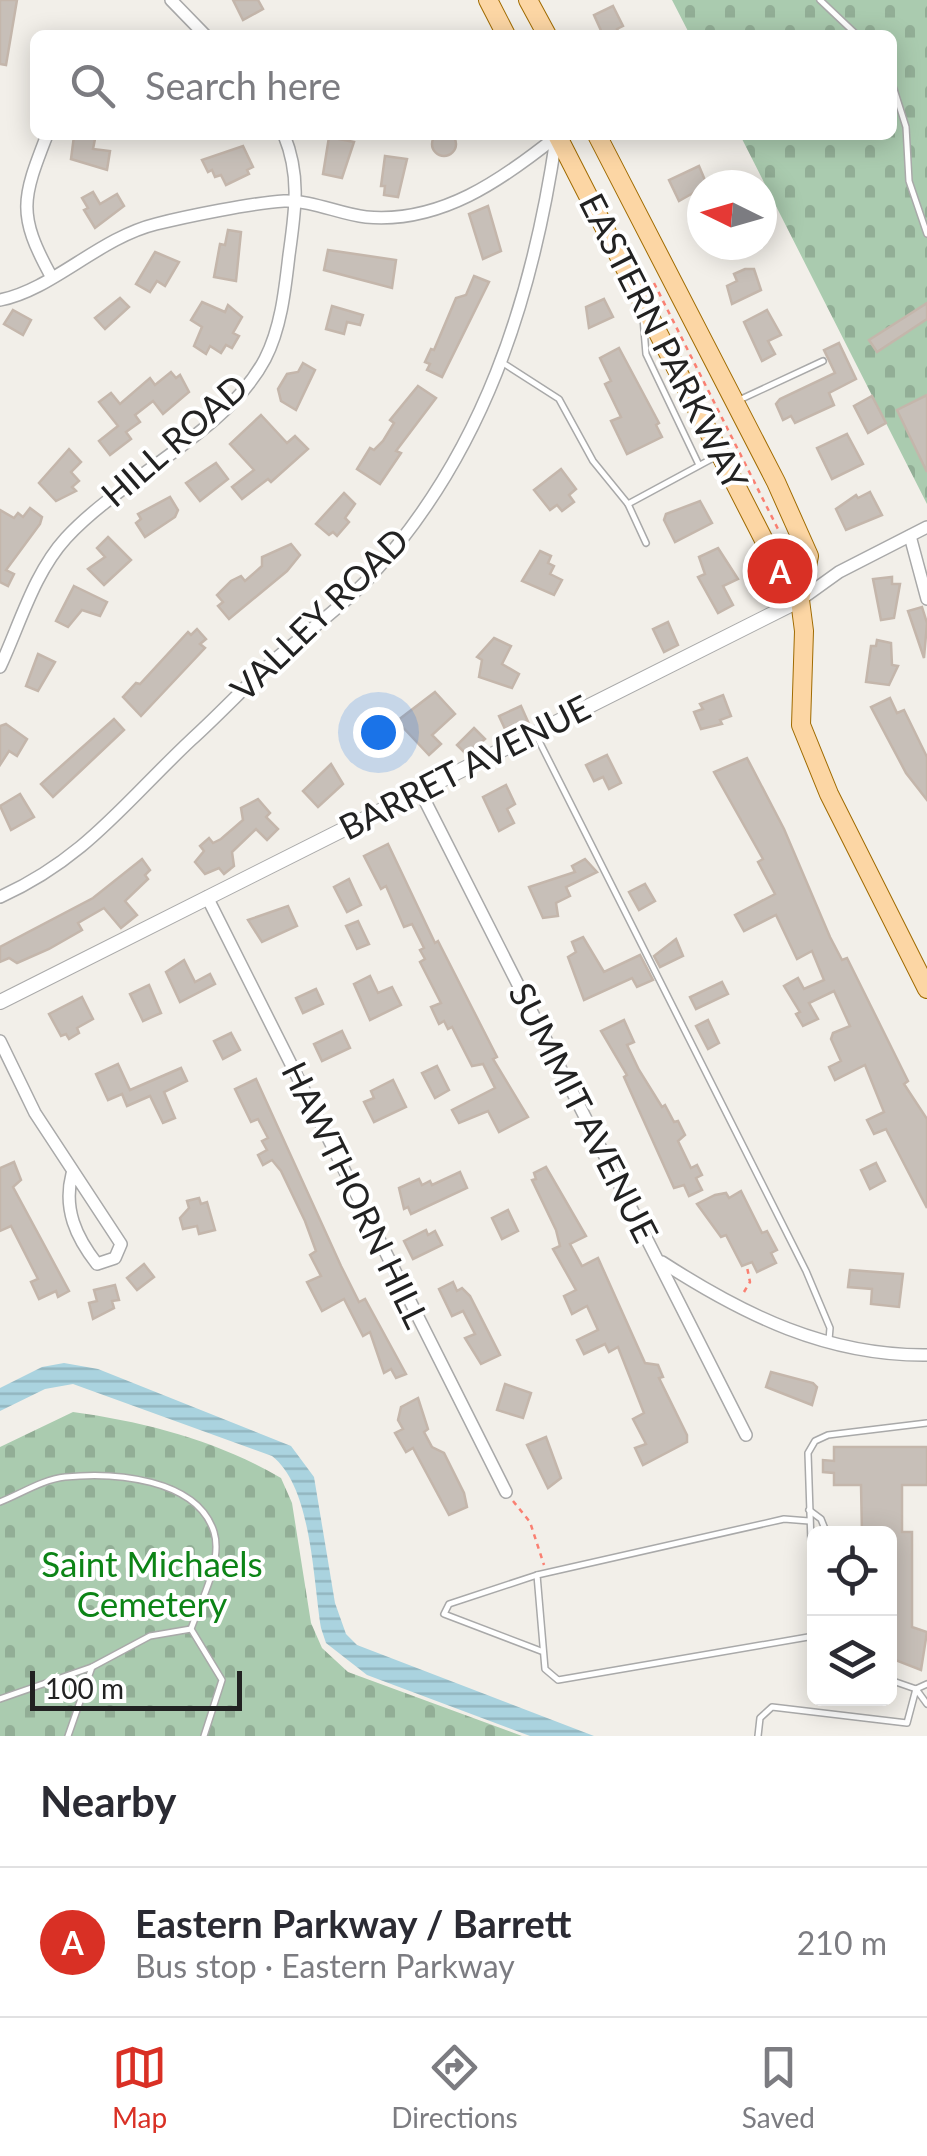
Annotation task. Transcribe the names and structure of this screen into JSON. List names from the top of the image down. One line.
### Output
{"streets":{"main road":["EASTERN PARKWAY"],"street":["HILL ROAD","VALLEY ROAD","BARRET AVENUE","SUMMIT AVENUE","HAWTHORN HILL"]},"crossings":[["EASTERN PARKWAY","BARRET AVENUE"],["BARRET AVENUE","SUMMIT AVENUE"],["BARRET AVENUE","HAWTHORN HILL"]],"parks":["Saint Michaels Cemetery"],"scale_bar":"100 m","north":"left","page":{"search":"Search here","pins":"A","scale":"100 m","heading":"Nearby","list":[{"mark":"A","name":"Eastern Parkway / Barrett","note":"Bus stop · Eastern Parkway","value":"210 m"}],"nav":["Map","Directions","Saved"]}}
